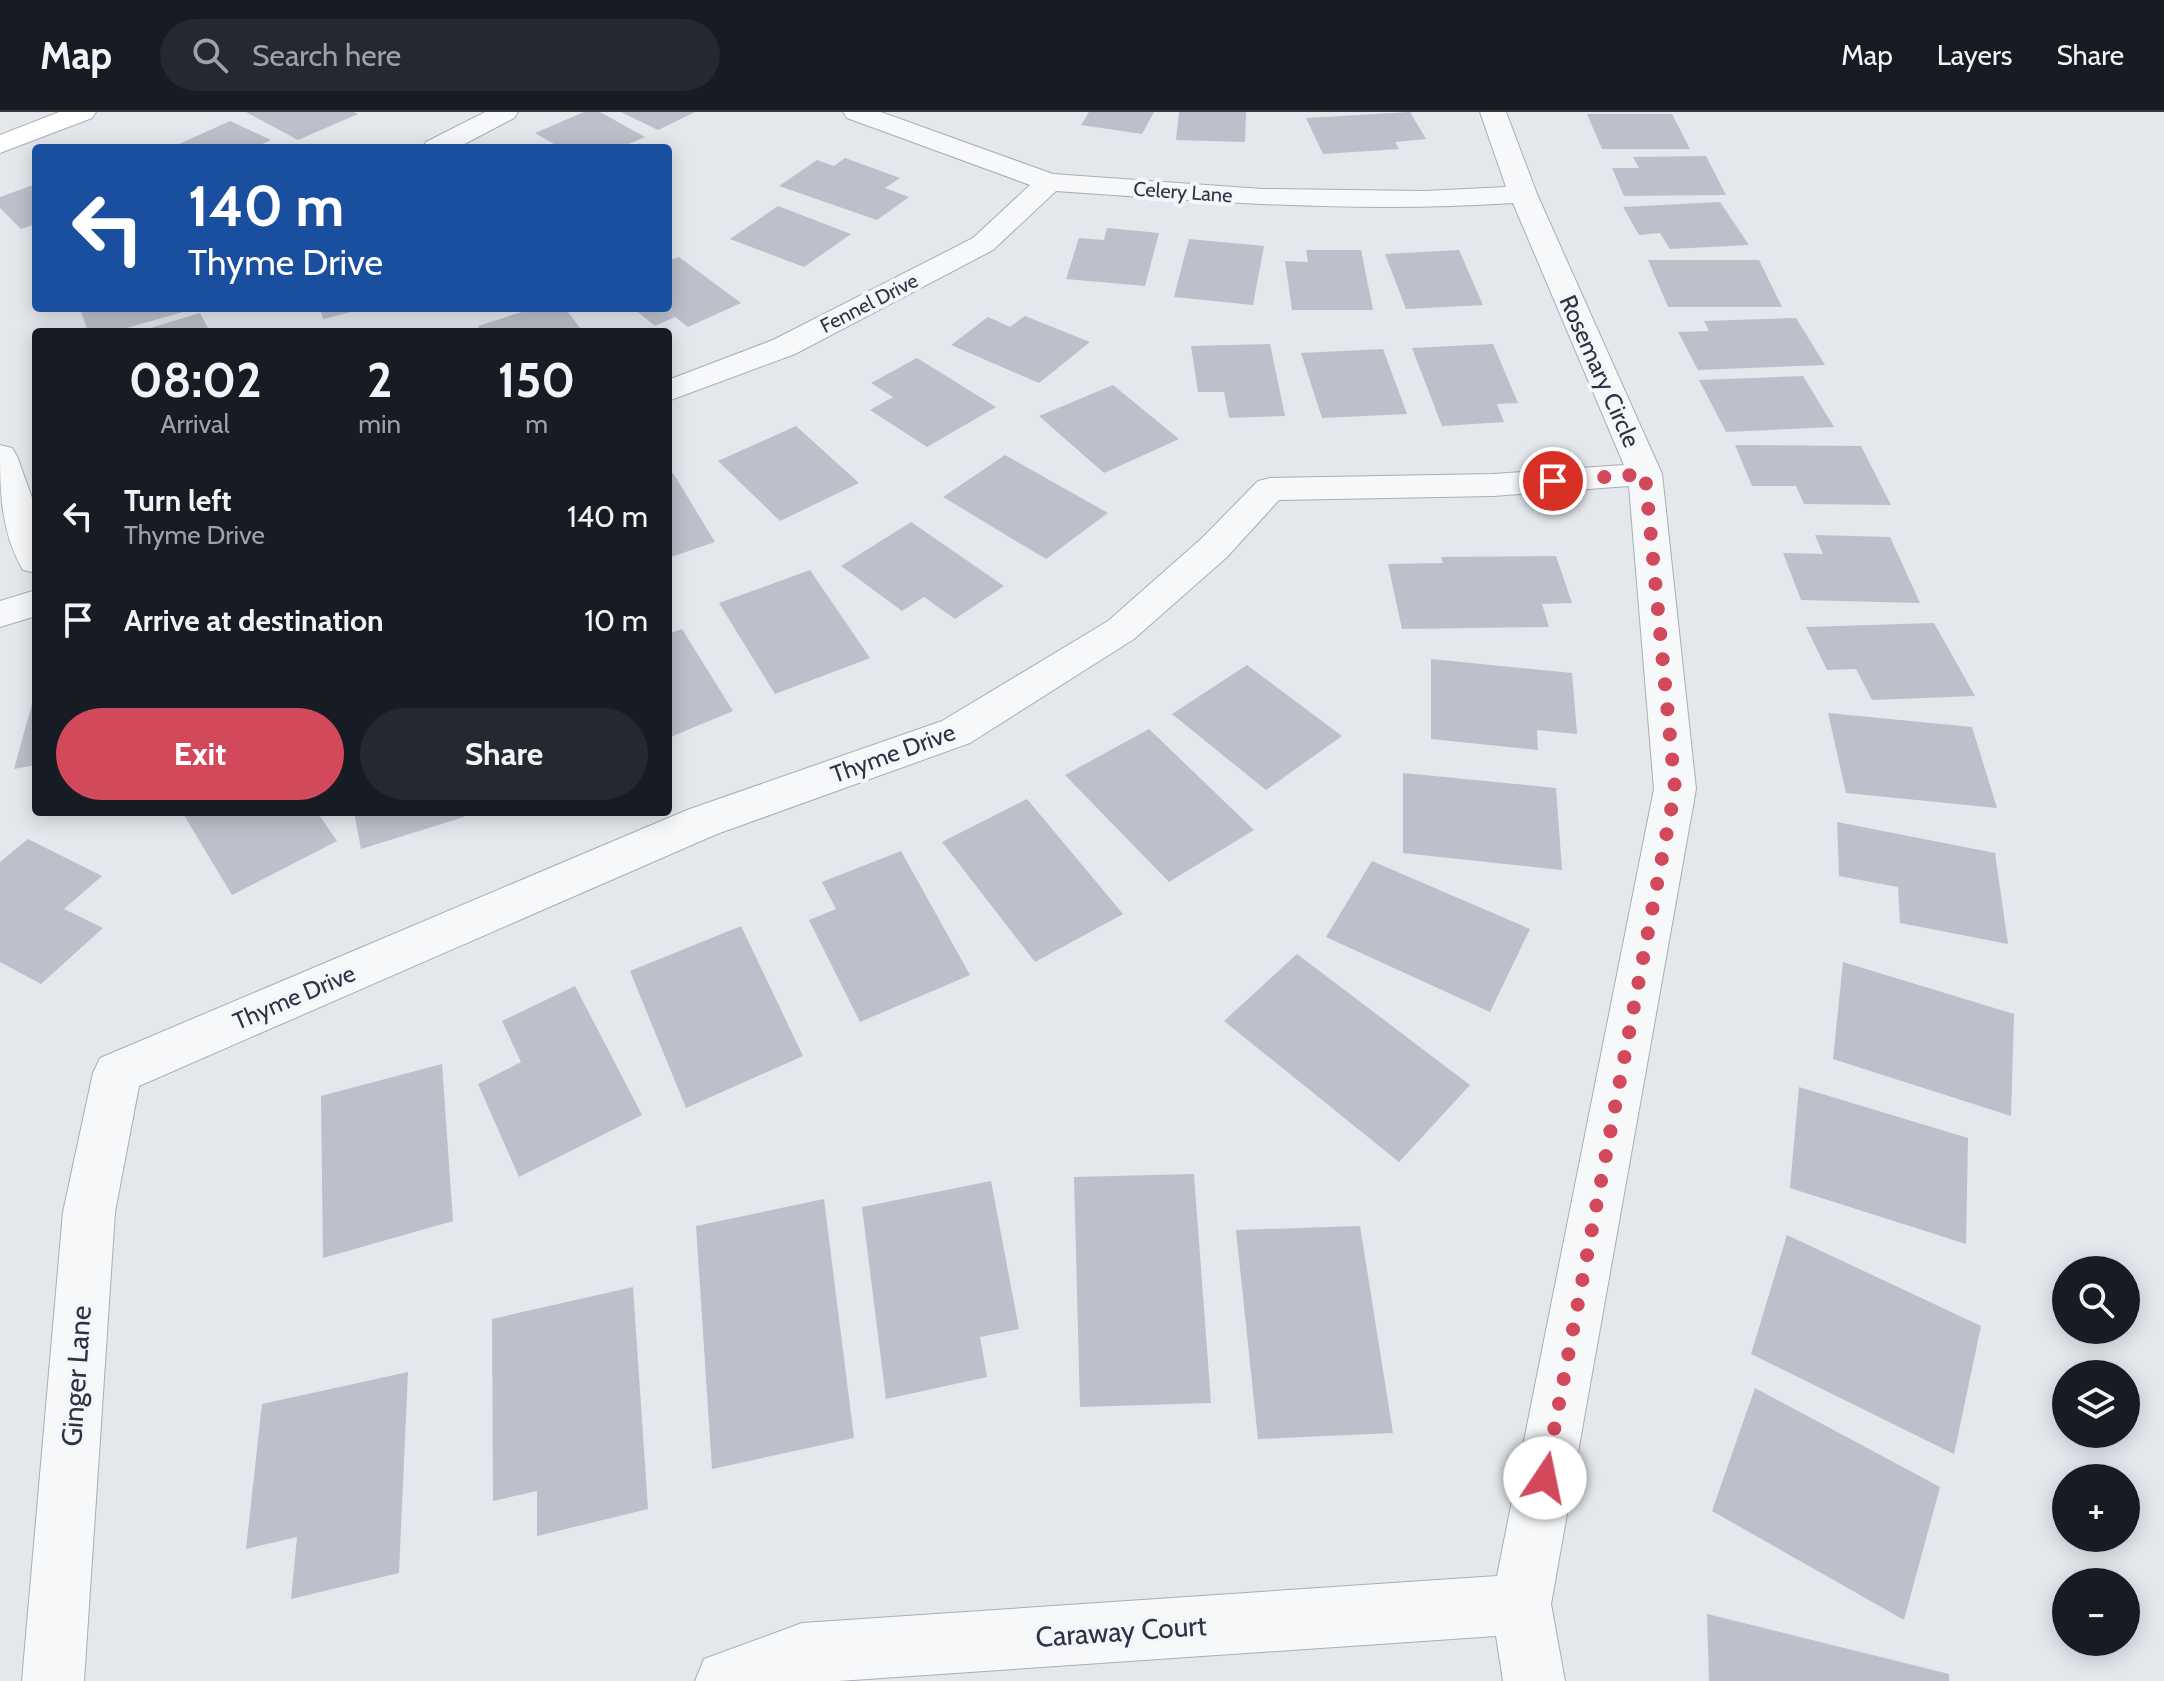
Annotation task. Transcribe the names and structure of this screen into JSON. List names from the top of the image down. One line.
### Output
{"streets":{"street":["Celery Lane","Fennel Drive","Rosemary Circle","Thyme Drive","Ginger Lane","Caraway Court"]},"crossings":[["Celery Lane","Fennel Drive"],["Celery Lane","Rosemary Circle"],["Rosemary Circle","Thyme Drive"],["Rosemary Circle","Caraway Court"],["Thyme Drive","Ginger Lane"]],"page":{"header":"Map","search":"Search here","nav":["Map","Layers","Share"],"turn":["140 m","Thyme Drive"],"eta":["08:02","Arrival","2","min","150","m"],"list":[{"name":"Turn left","note":"Thyme Drive","value":"140 m"},{"name":"Arrive at destination","value":"10 m"}],"buttons":["Exit","Share"],"map_buttons":["+","−"]}}
